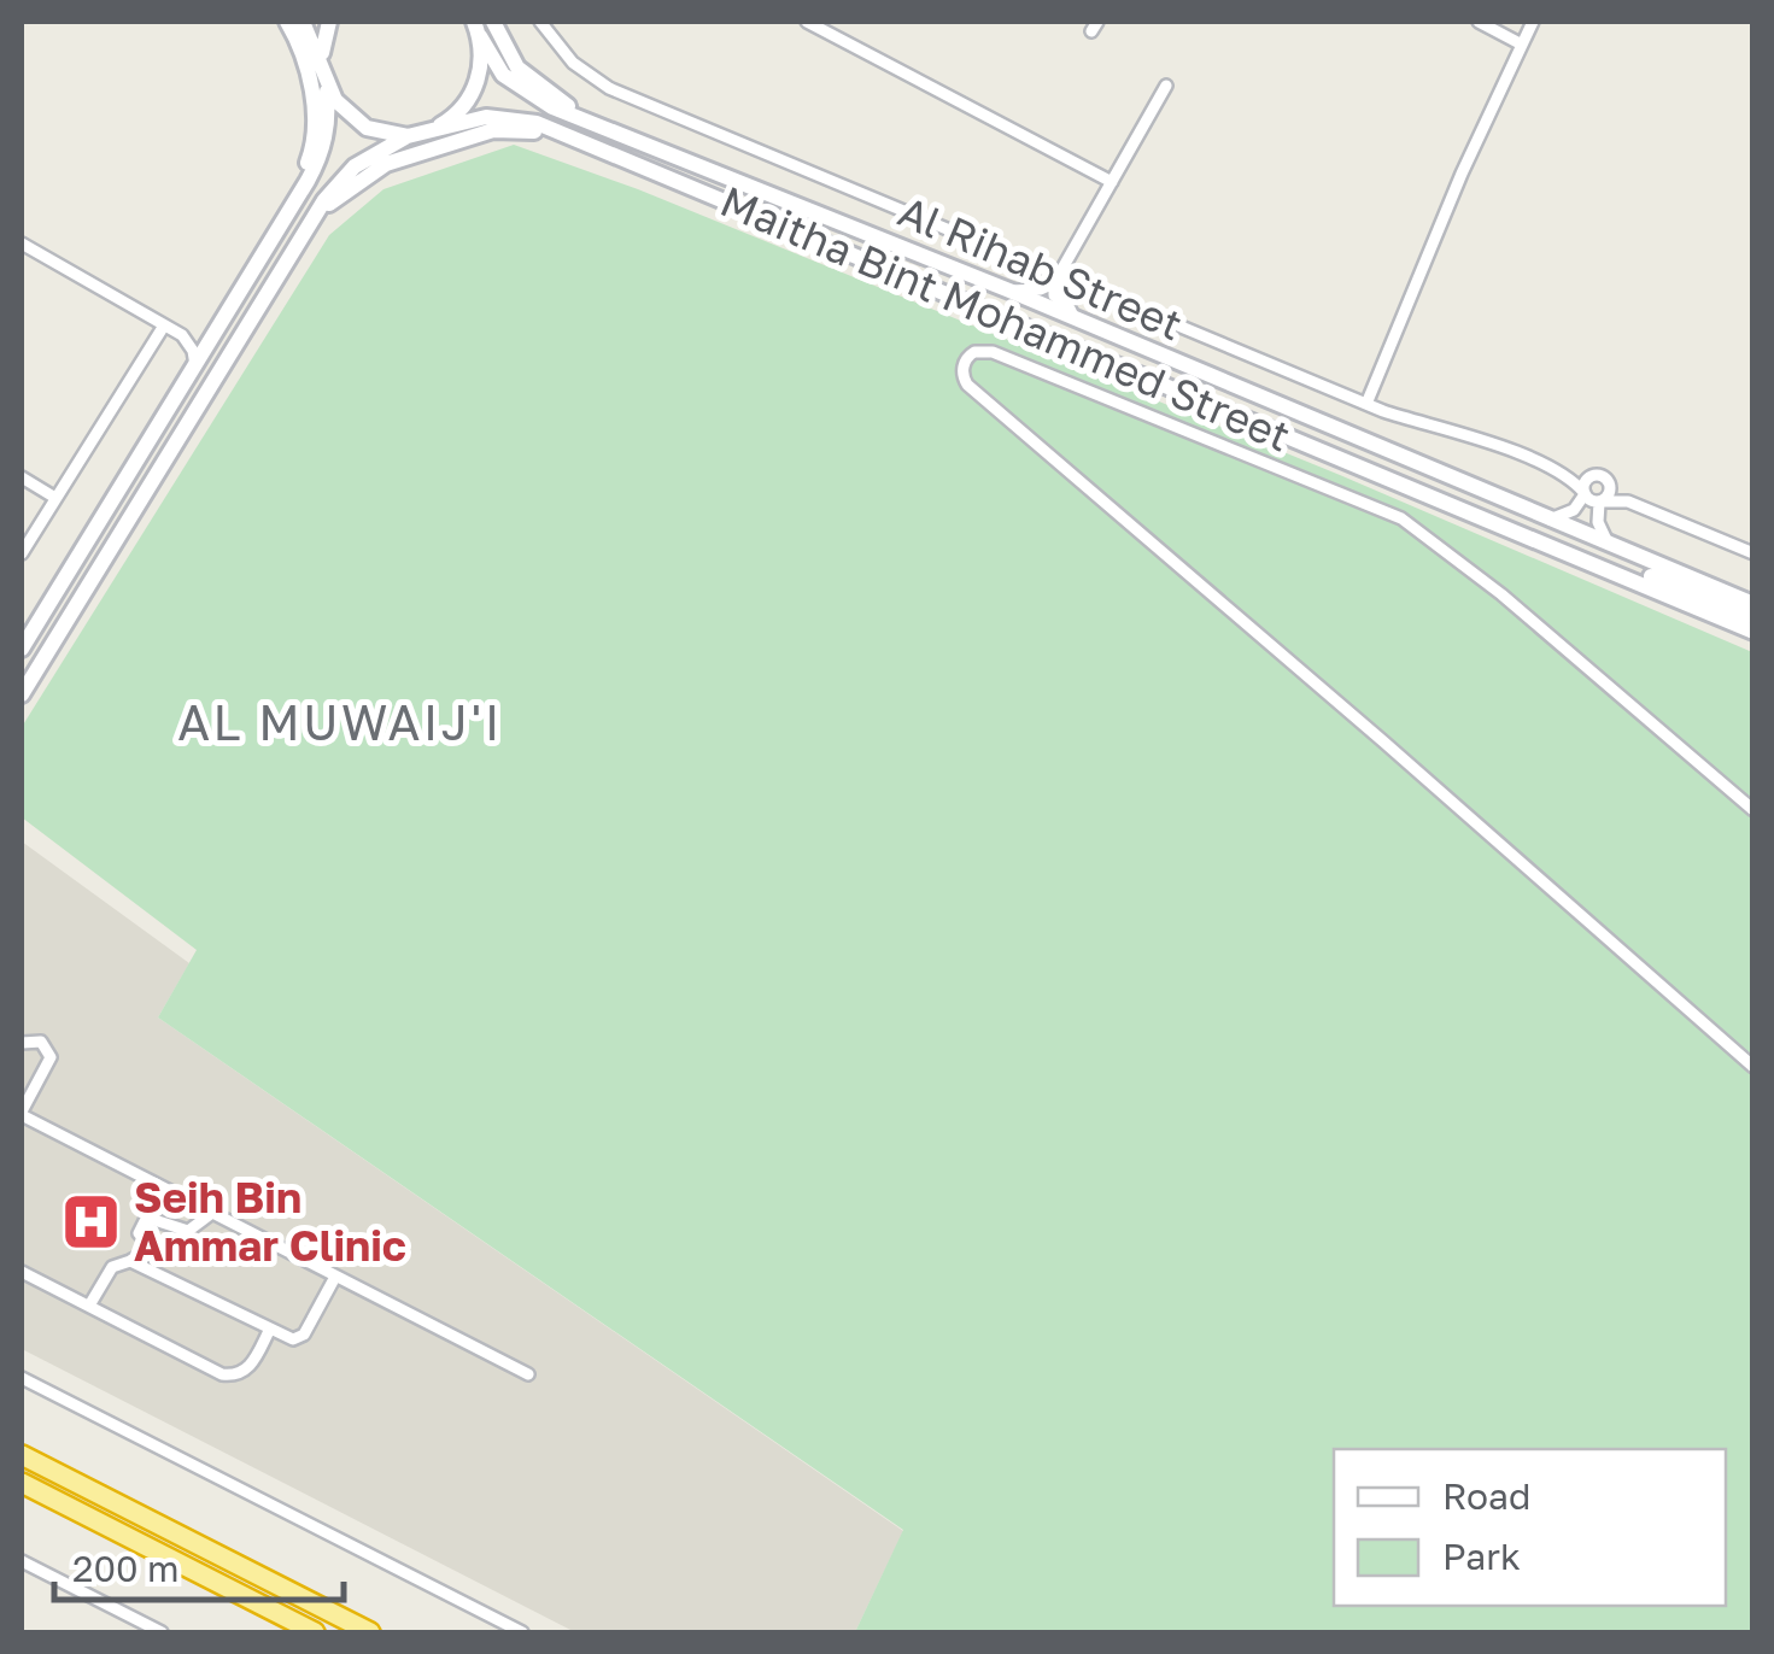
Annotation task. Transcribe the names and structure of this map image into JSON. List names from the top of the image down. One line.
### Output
{"streets":{"main road":["Maitha Bint Mohammed Street"],"street":["Al Rihab Street"]},"districts":["AL MUWAIJ'I"],"places":{"hospital":["Seih Bin Ammar Clinic"]},"legend":["Road","Park"],"scale_bar":"200 m"}
